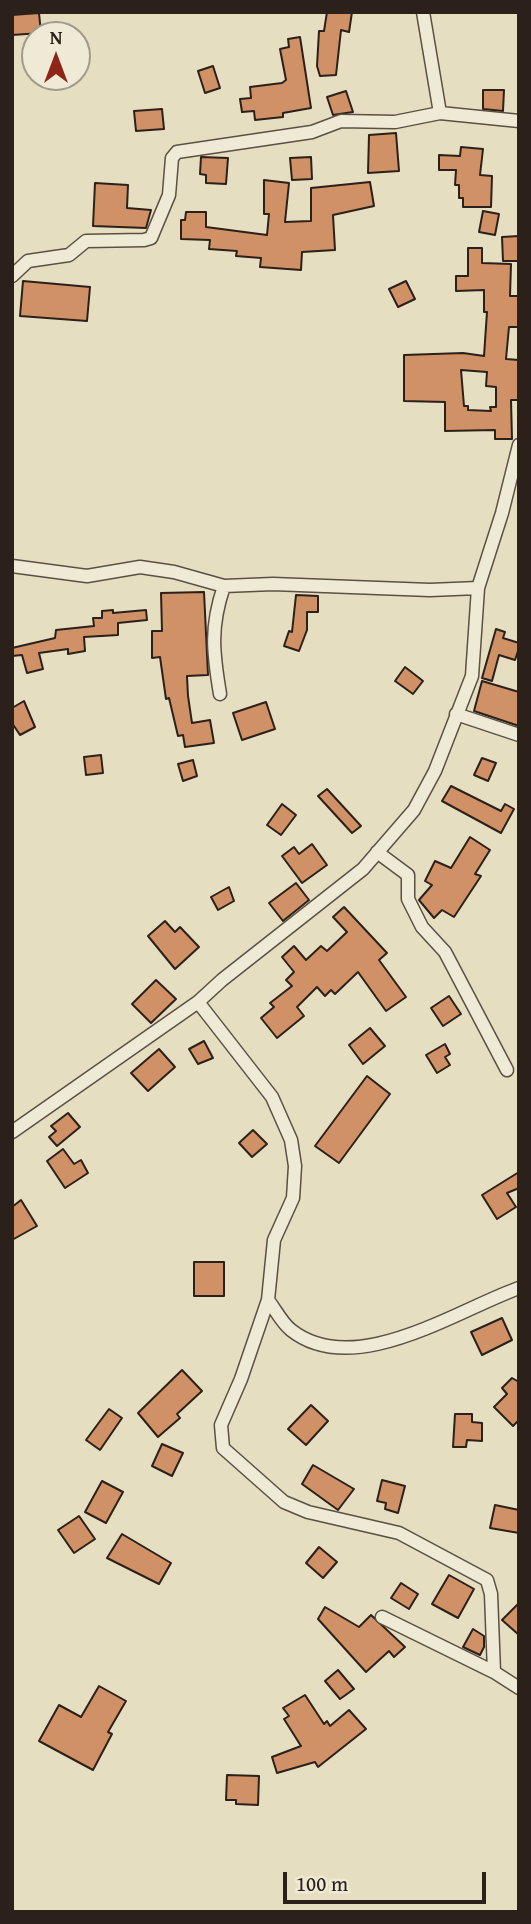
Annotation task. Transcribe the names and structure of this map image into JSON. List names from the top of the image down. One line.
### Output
{"scale_bar":"100 m","north":"top"}
